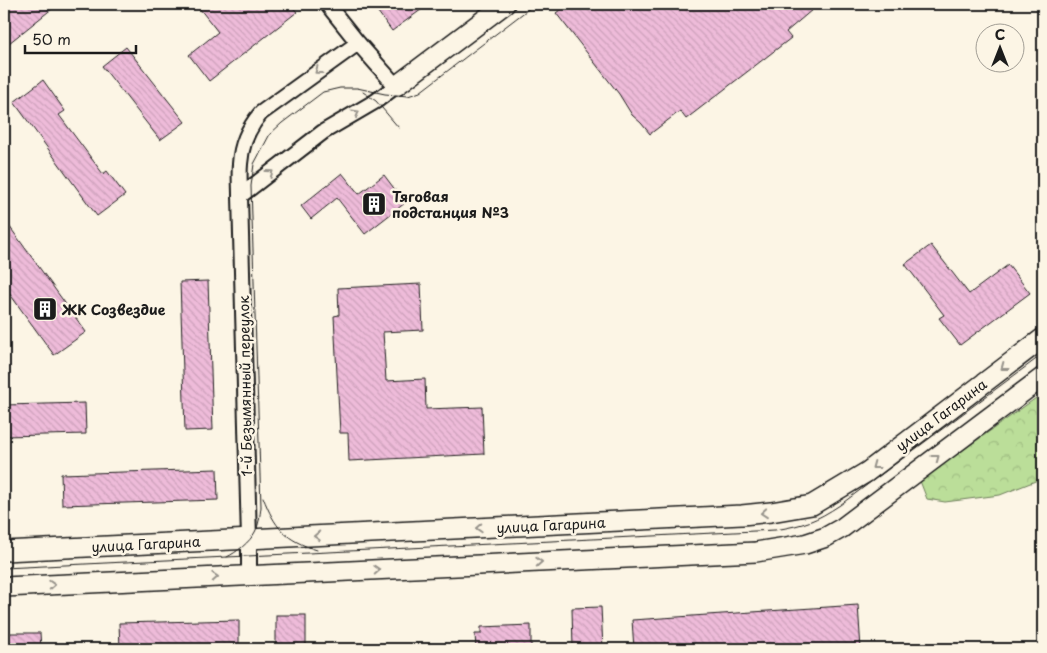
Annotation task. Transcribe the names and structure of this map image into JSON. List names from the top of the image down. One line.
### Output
{"streets":{"main road":["улица Гагарина"],"street":["1-й Безымянный переулок"]},"crossings":[["1-й Безымянный переулок","улица Гагарина"]],"places":{"building":["Тяговая подстанция №3","ЖК Созвездие"]},"scale_bar":"50 m","north":"top"}
